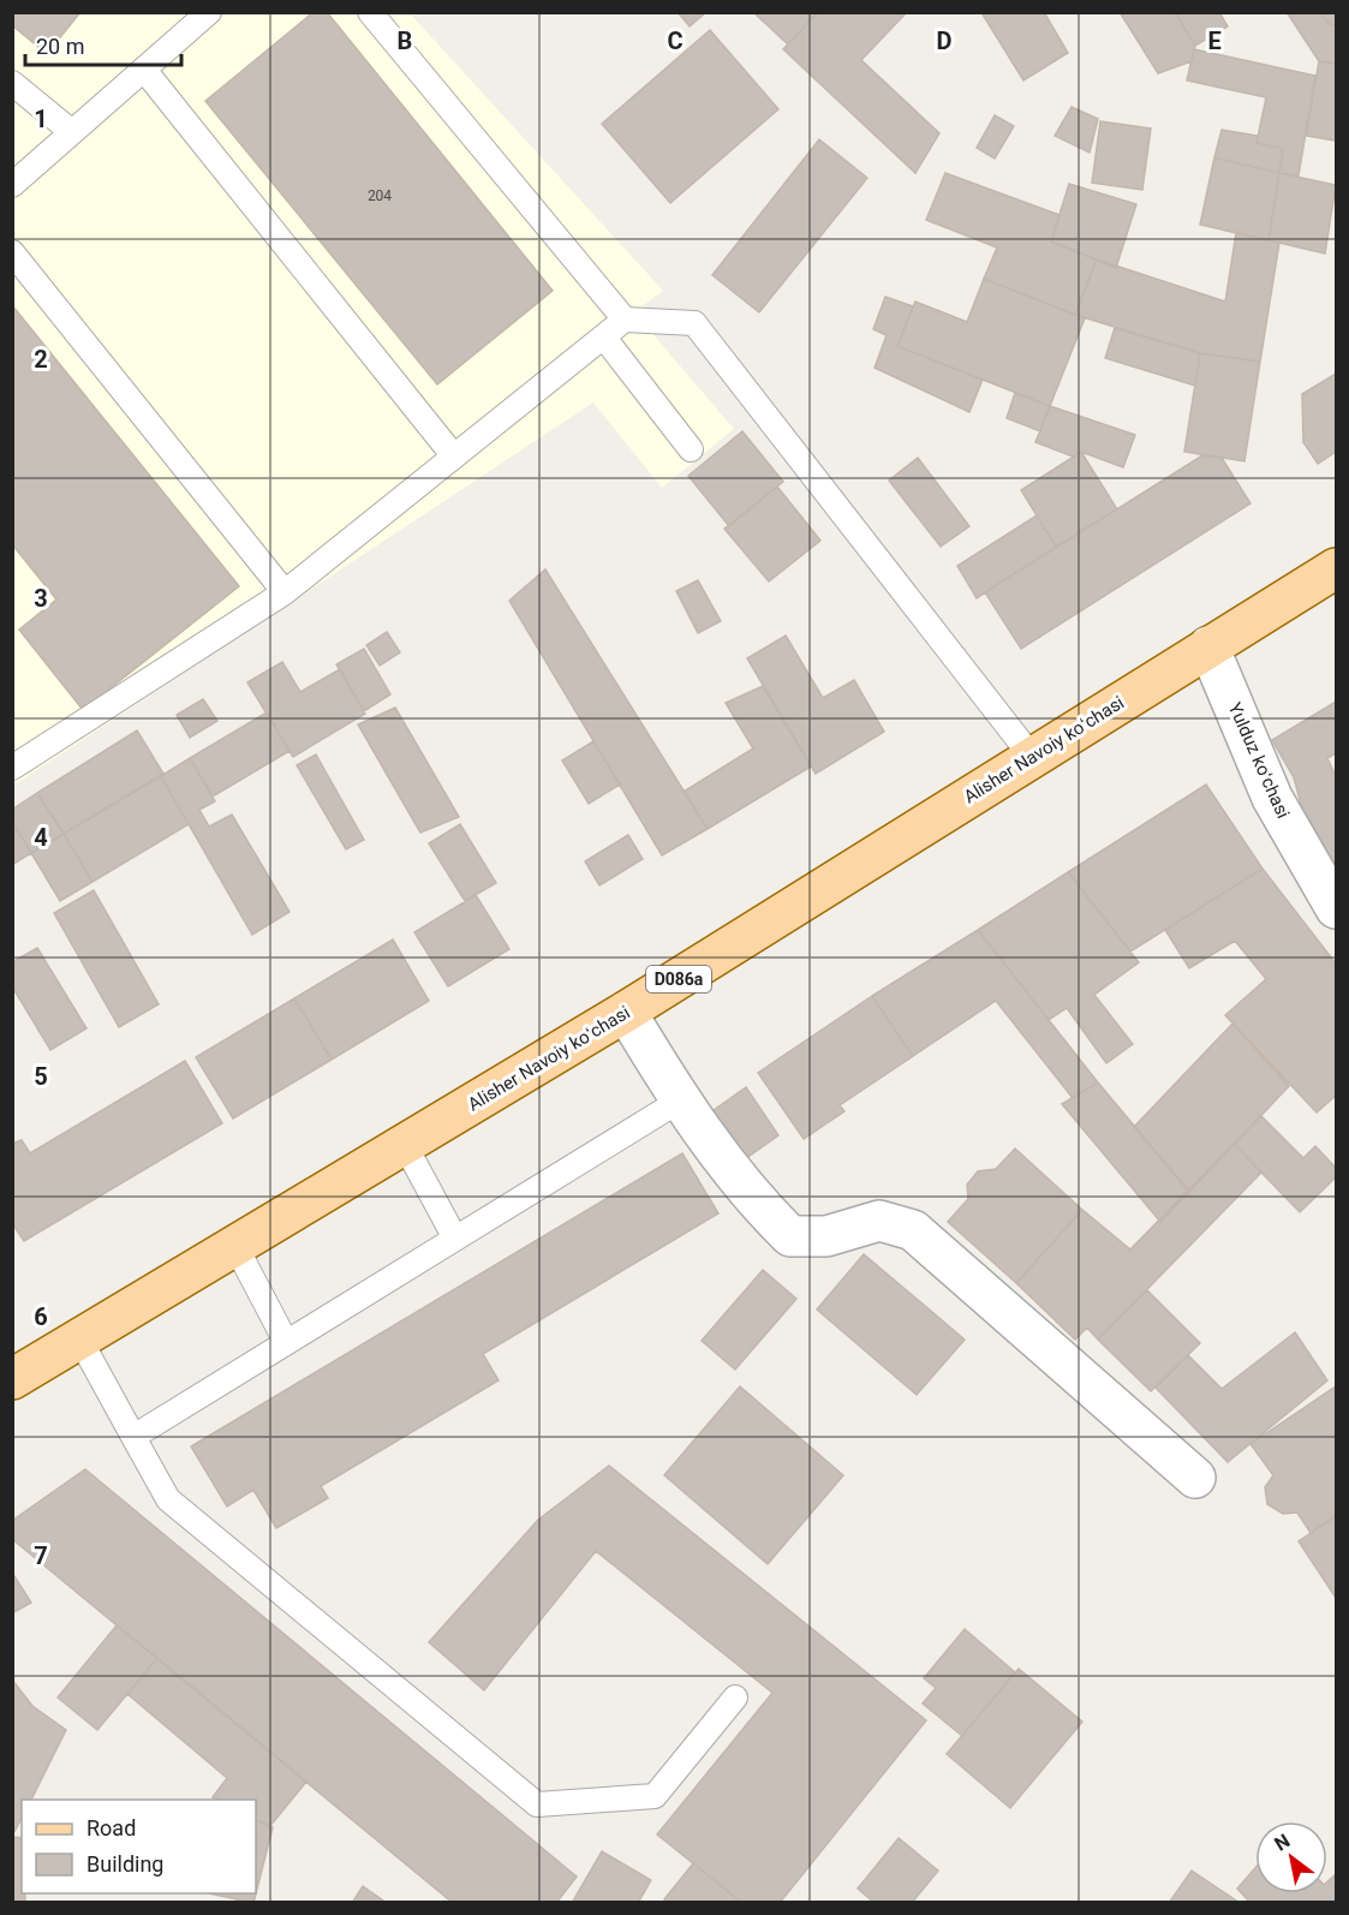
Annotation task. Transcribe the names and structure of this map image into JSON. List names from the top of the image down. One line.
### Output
{"streets":{"main road":["Alisher Navoiy koʻchasi","D086a"],"street":["Yulduz koʻchasi"]},"crossings":[["Alisher Navoiy koʻchasi","Yulduz koʻchasi"]],"house_numbers":["204"],"legend":["Road","Building"],"scale_bar":"20 m","north":"top left","grid":{"columns":["B","C","D","E"],"rows":["1","2","3","4","5","6","7"]}}
